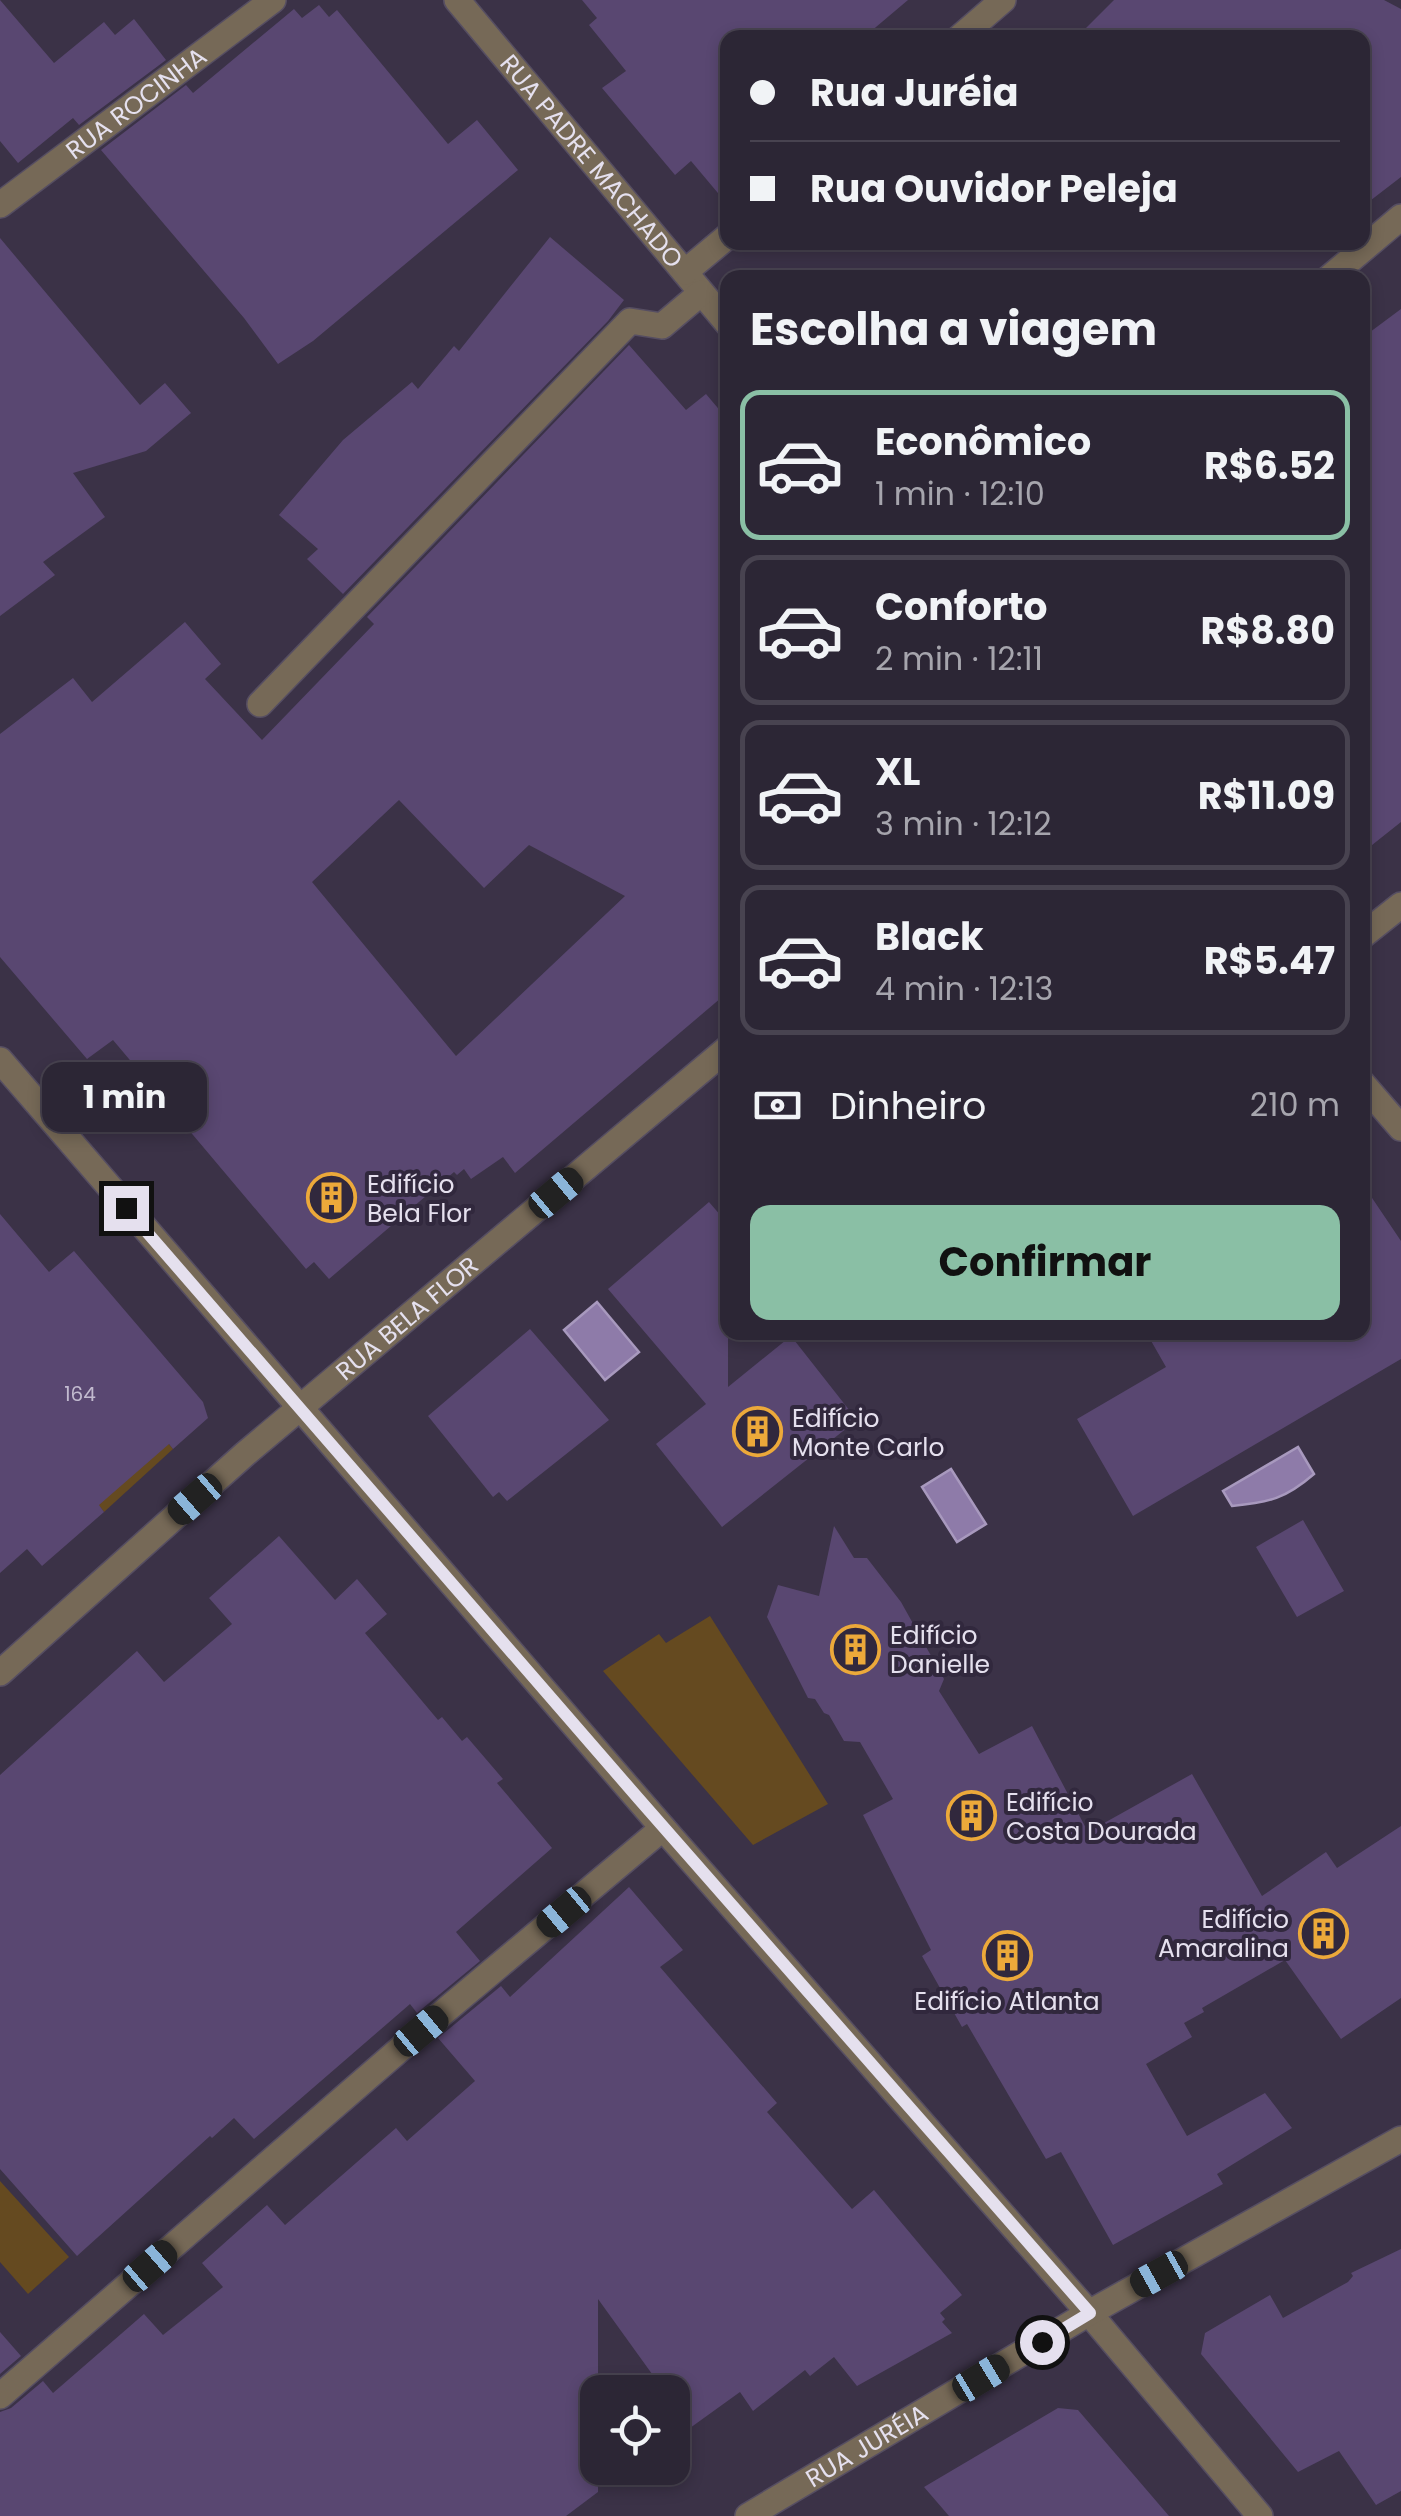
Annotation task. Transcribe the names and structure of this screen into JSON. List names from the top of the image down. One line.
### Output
{"streets":{"street":["RUA ROCINHA","RUA PADRE MACHADO","RUA BELA FLOR","RUA JURÉIA"]},"places":{"building":["Edifício Bela Flor","Edifício Monte Carlo","Edifício Danielle","Edifício Costa Dourada","Edifício Amaralina","Edifício Atlanta"]},"house_numbers":["164"],"page":{"banner":["Rua Juréia","Rua Ouvidor Peleja"],"heading":"Escolha a viagem","list":[{"name":"Econômico","note":"1 min · 12:10","value":"R$6.52"},{"name":"Conforto","note":"2 min · 12:11","value":"R$8.80"},{"name":"XL","note":"3 min · 12:12","value":"R$11.09"},{"name":"Black","note":"4 min · 12:13","value":"R$5.47"}],"pay":["Dinheiro","210 m"],"bubble":"1 min","buttons":"Confirmar"}}
